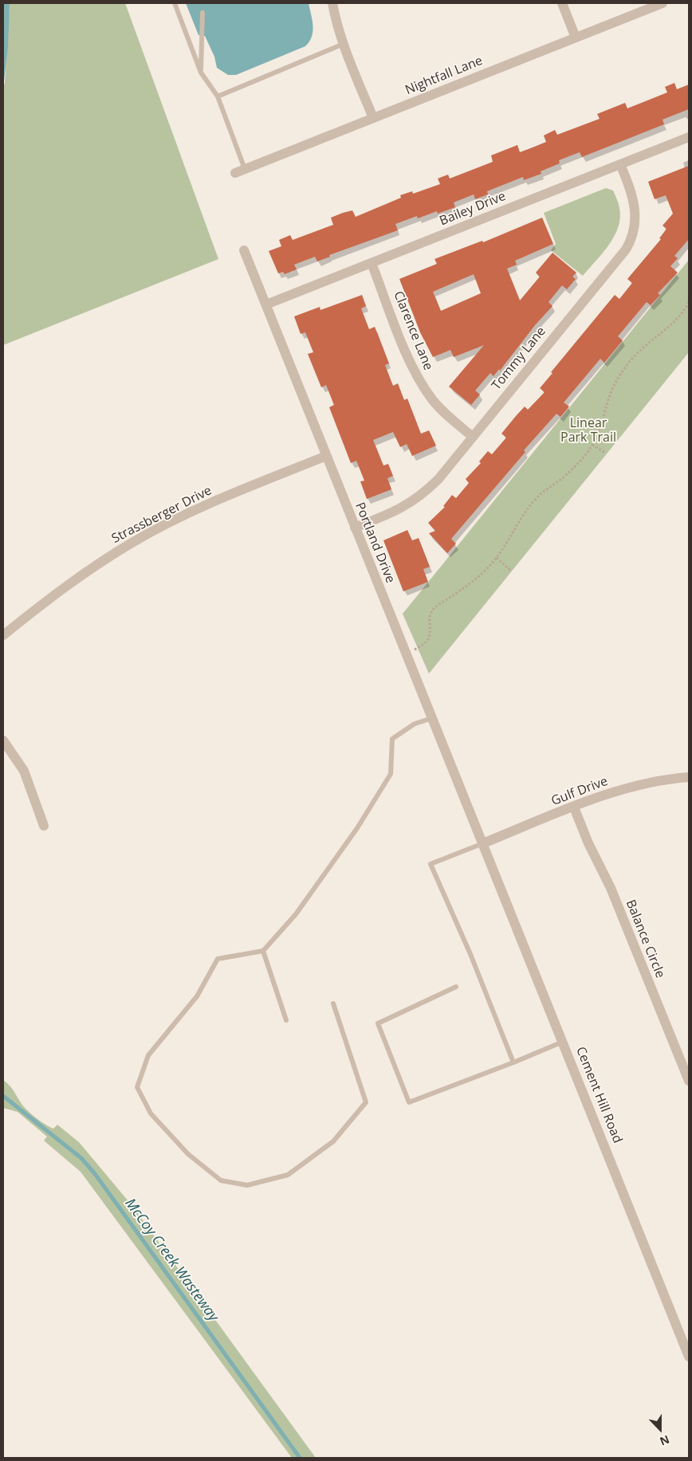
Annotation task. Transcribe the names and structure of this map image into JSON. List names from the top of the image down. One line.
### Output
{"streets":{"street":["Nightfall Lane","Bailey Drive","Clarence Lane","Tommy Lane","Strassberger Drive","Portland Drive","Gulf Drive","Balance Circle","Cement Hill Road"]},"crossings":[["Bailey Drive","Clarence Lane"],["Bailey Drive","Tommy Lane"],["Bailey Drive","Portland Drive"],["Clarence Lane","Tommy Lane"],["Tommy Lane","Portland Drive"],["Strassberger Drive","Portland Drive"],["Portland Drive","Gulf Drive"],["Portland Drive","Cement Hill Road"],["Gulf Drive","Balance Circle"],["Gulf Drive","Cement Hill Road"]],"water":["McCoy Creek Wasteway"],"parks":["Linear Park Trail"],"north":"bottom"}
